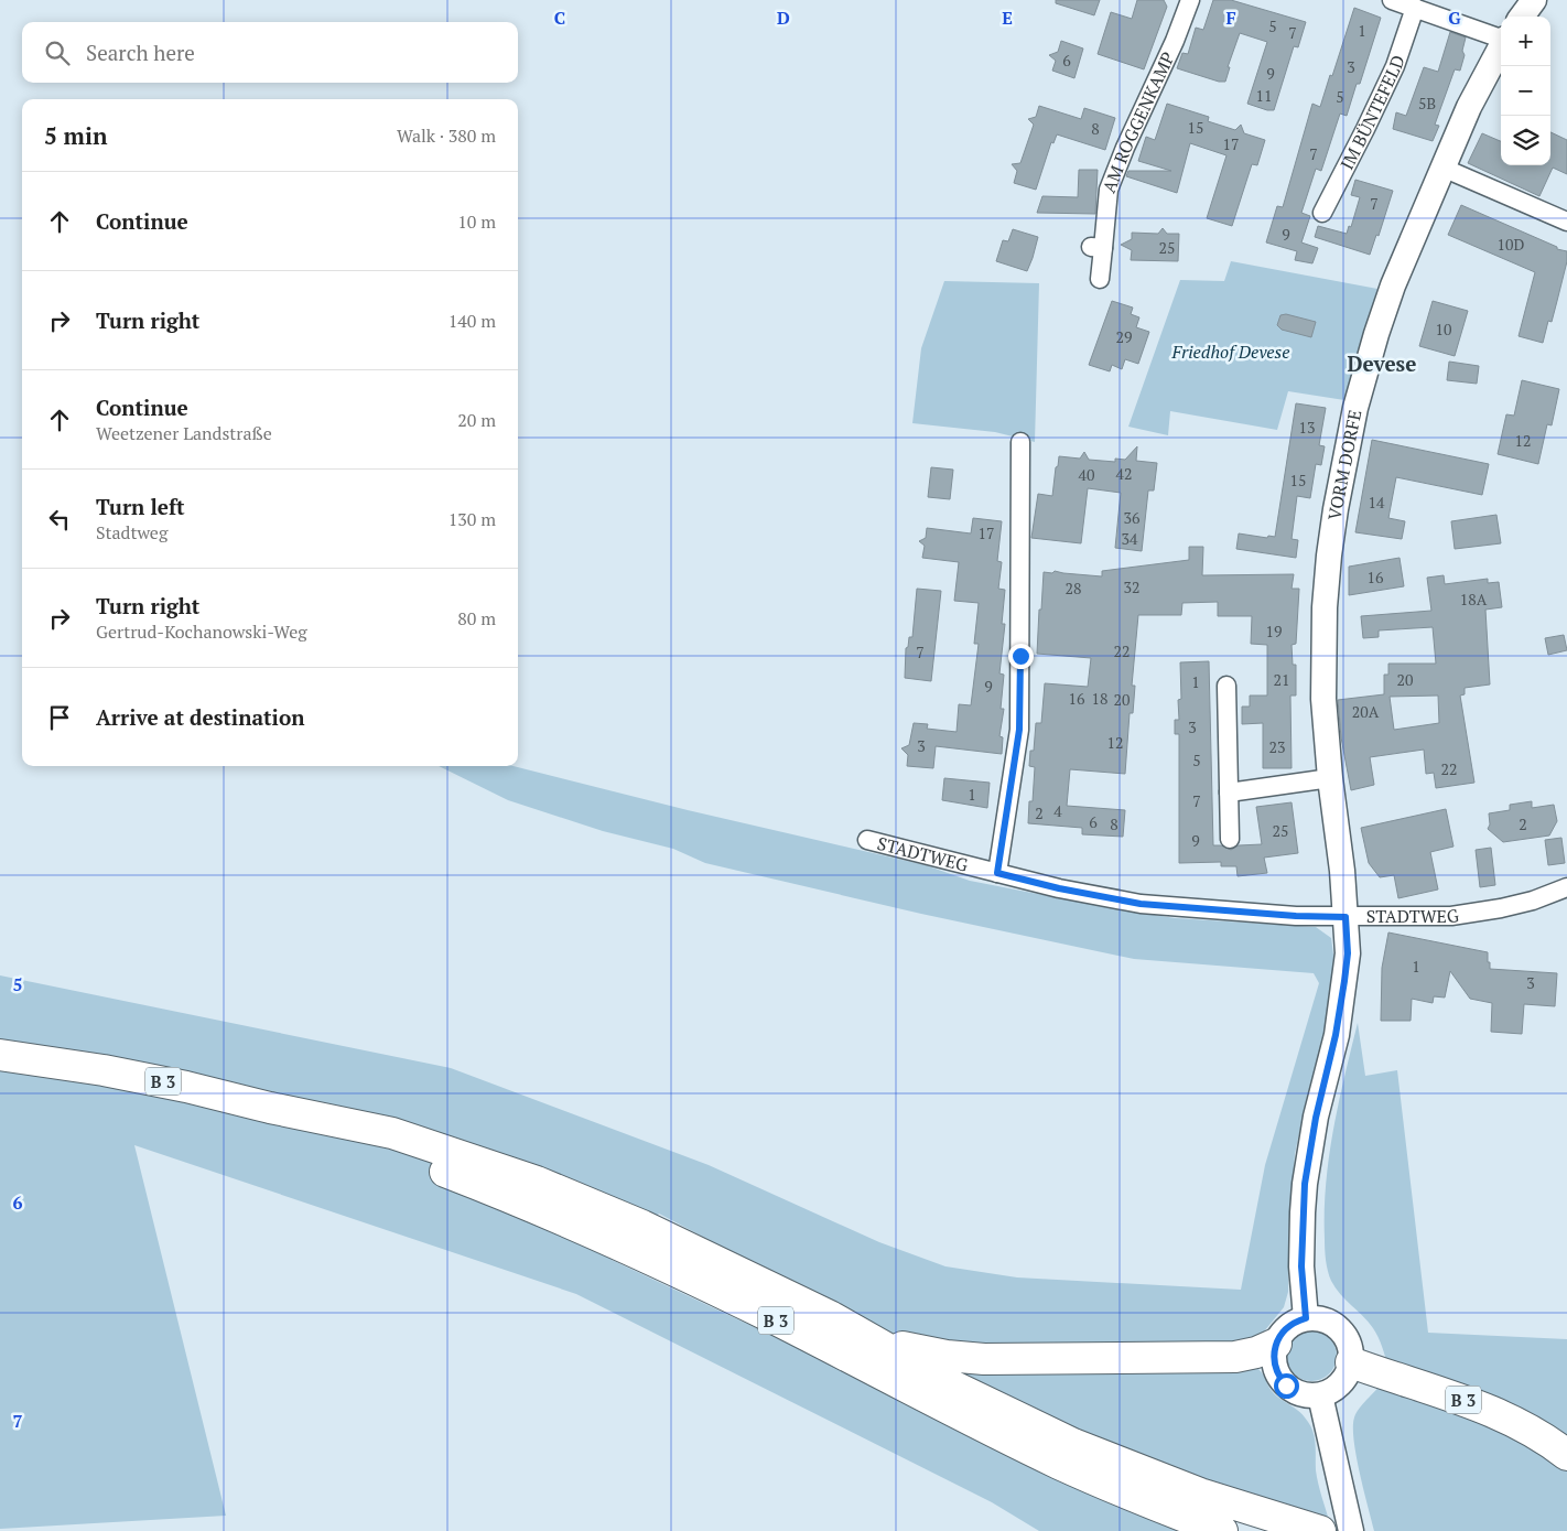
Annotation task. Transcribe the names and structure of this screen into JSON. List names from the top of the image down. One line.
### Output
{"streets":{"highway":["B 3"],"main road":["VORM DORFE"],"street":["IM BÜNTEFELD","AM ROGGENKAMP","STADTWEG"]},"crossings":[["VORM DORFE","STADTWEG"],["VORM DORFE","B 3"]],"districts":["Devese"],"parks":["Friedhof Devese"],"house_numbers":["5","1","7","6","3","9","11","5","5B","15","8","17","7","7","9","10D","25","10","29","13","12","42","40","15","14","36","17","34","16","32","28","18A","19","22","7","21","20","1","9","16","18","20","20A","3","12","3","23","5","22","1","7","4","2","6","8","2","25","9","1","3"],"page":{"map_buttons":["+","−"],"search":"Search here","heading":["5 min","Walk · 380 m"],"list":[["Continue","10 m"],["Turn right","140 m"],["Continue","Weetzener Landstraße","20 m"],["Turn left","Stadtweg","130 m"],["Turn right","Gertrud-Kochanowski-Weg","80 m"],"Arrive at destination"]},"grid":{"columns":["C","D","E","F","G"],"rows":["5","6","7"]}}
